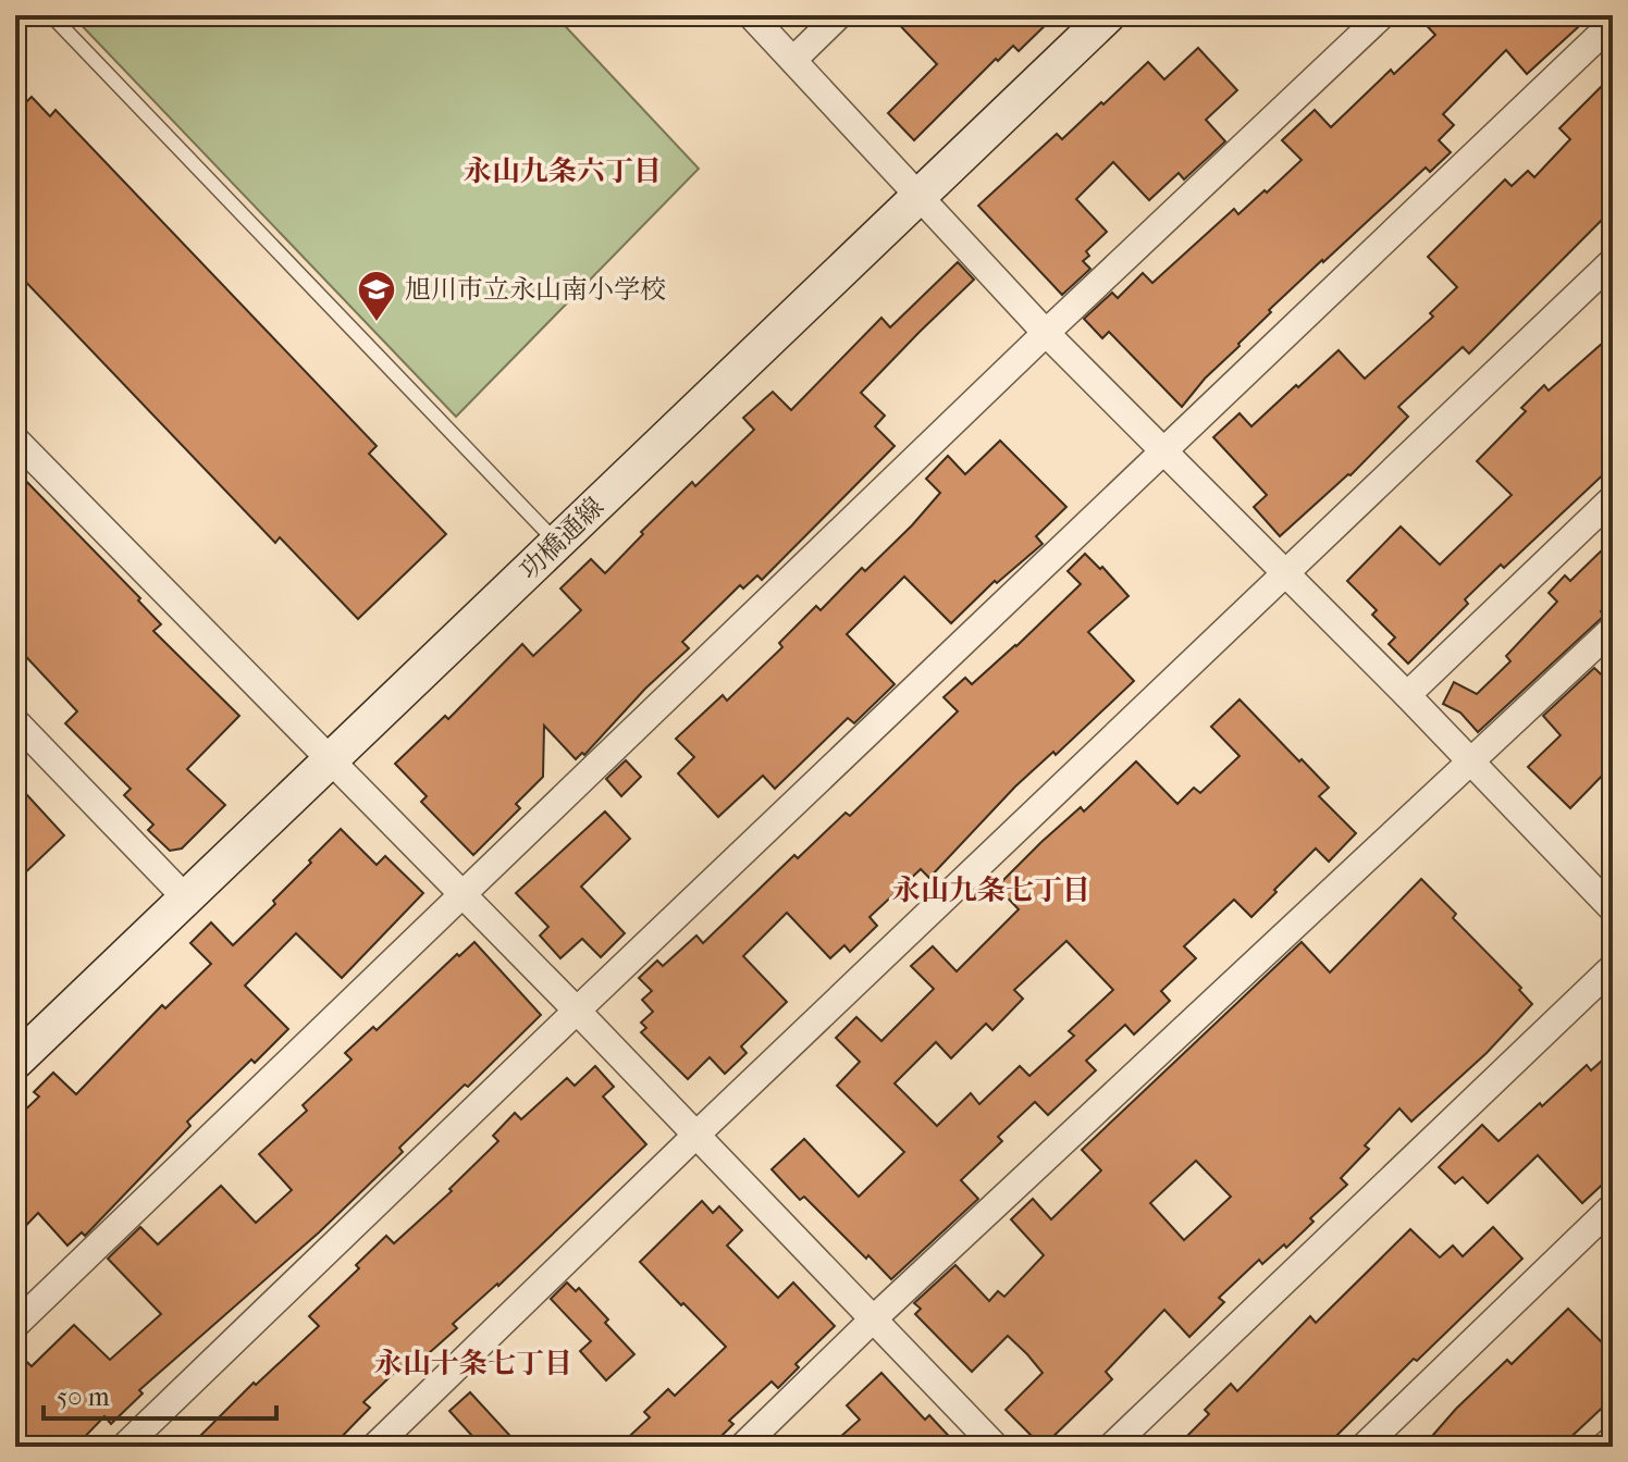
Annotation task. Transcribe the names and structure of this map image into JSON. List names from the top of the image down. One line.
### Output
{"streets":{"street":["功橋通線"]},"districts":["永山九条六丁目","永山九条七丁目","永山十条七丁目"],"places":{"school or university":["旭川市立永山南小学校"]},"scale_bar":"50 m"}
